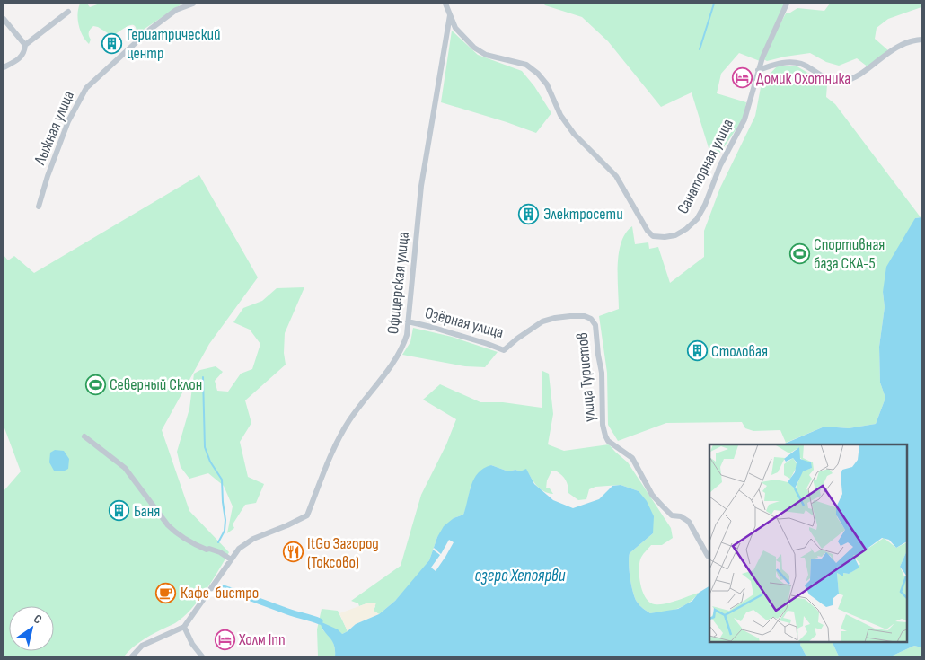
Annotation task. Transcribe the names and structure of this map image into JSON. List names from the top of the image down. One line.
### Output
{"streets":{"street":["Лыжная улица","Санаторная улица","Офицерская улица","Озёрная улица","улица Туристов"]},"crossings":[["Санаторная улица","Офицерская улица"],["Офицерская улица","Озёрная улица"],["Озёрная улица","улица Туристов"]],"water":["озеро Хепоярви"],"places":{"building":["Гериатрический центр","Электросети","Столовая","Баня"],"hotel":["Домик Охотника","Холм Inn"],"sports":["Спортивная база СКА-5","Северный Склон"],"restaurant":["ItGo Загород (Токсово)"],"cafe":["Кафе-бистро"]},"north":"top right"}
